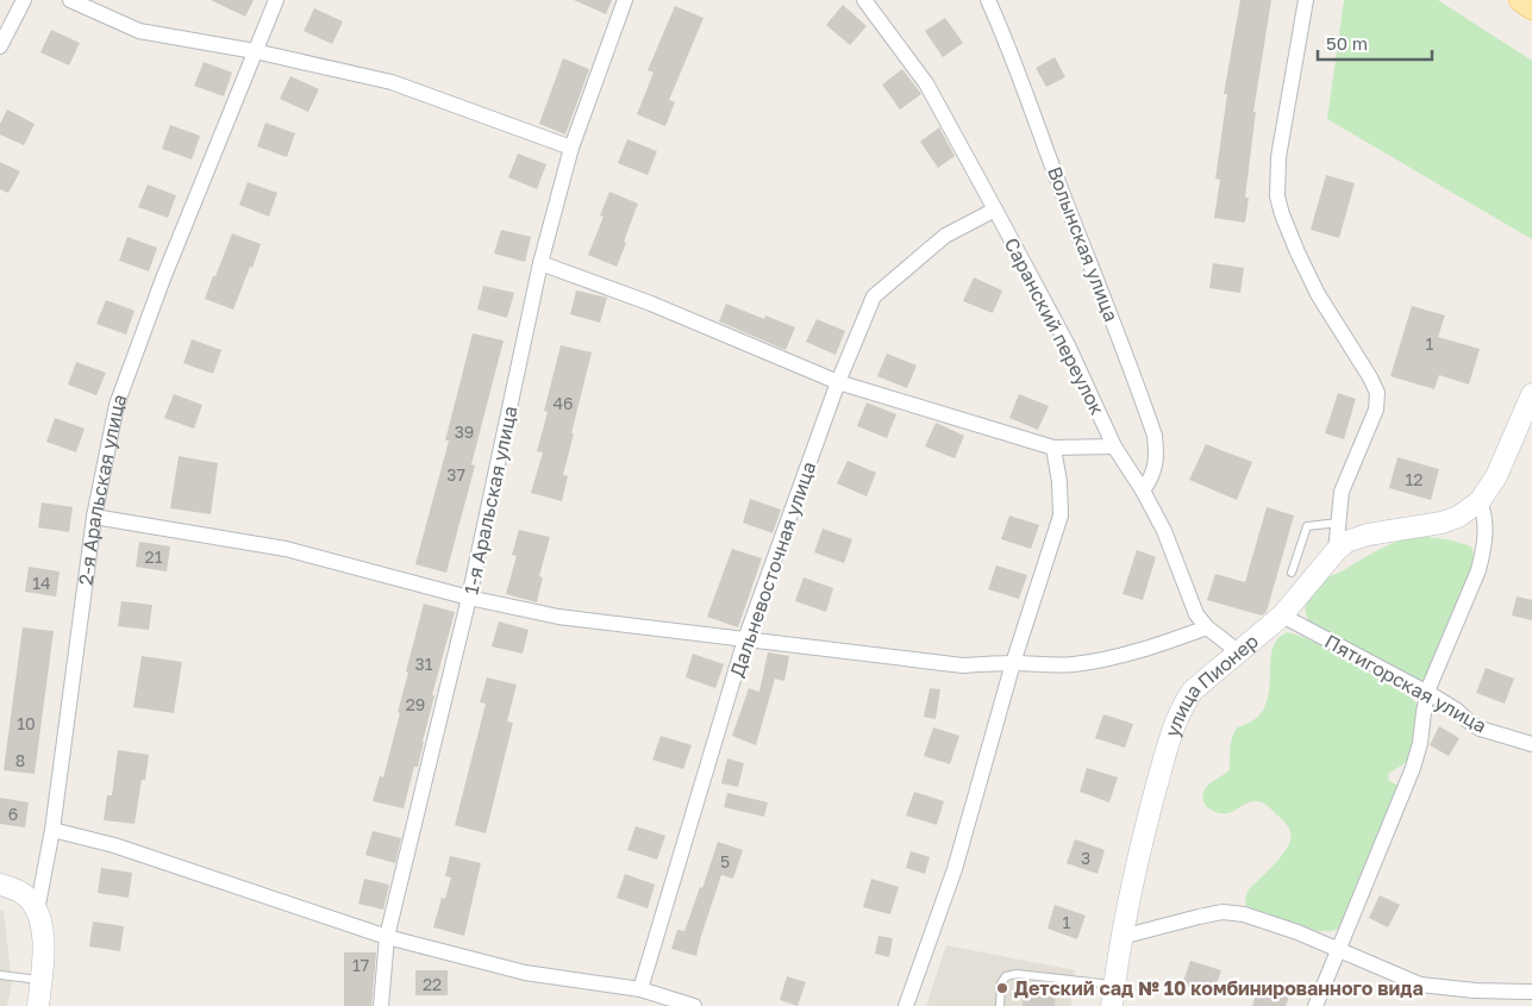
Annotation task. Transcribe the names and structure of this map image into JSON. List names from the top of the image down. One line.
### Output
{"streets":{"street":["Волынская улица","Саранский переулок","2-я Аральская улица","1-я Аральская улица","Дальневосточная улица","Пятигорская улица","улица Пионер"]},"crossings":[["Волынская улица","Саранский переулок"],["Саранский переулок","Дальневосточная улица"],["Саранский переулок","улица Пионер"],["Пятигорская улица","улица Пионер"]],"places":["Детский сад № 10 комбинированного вида"],"house_numbers":["1","46","39","37","12","21","14","31","29","10","8","6","3","5","1","17","22"],"scale_bar":"50 m"}
